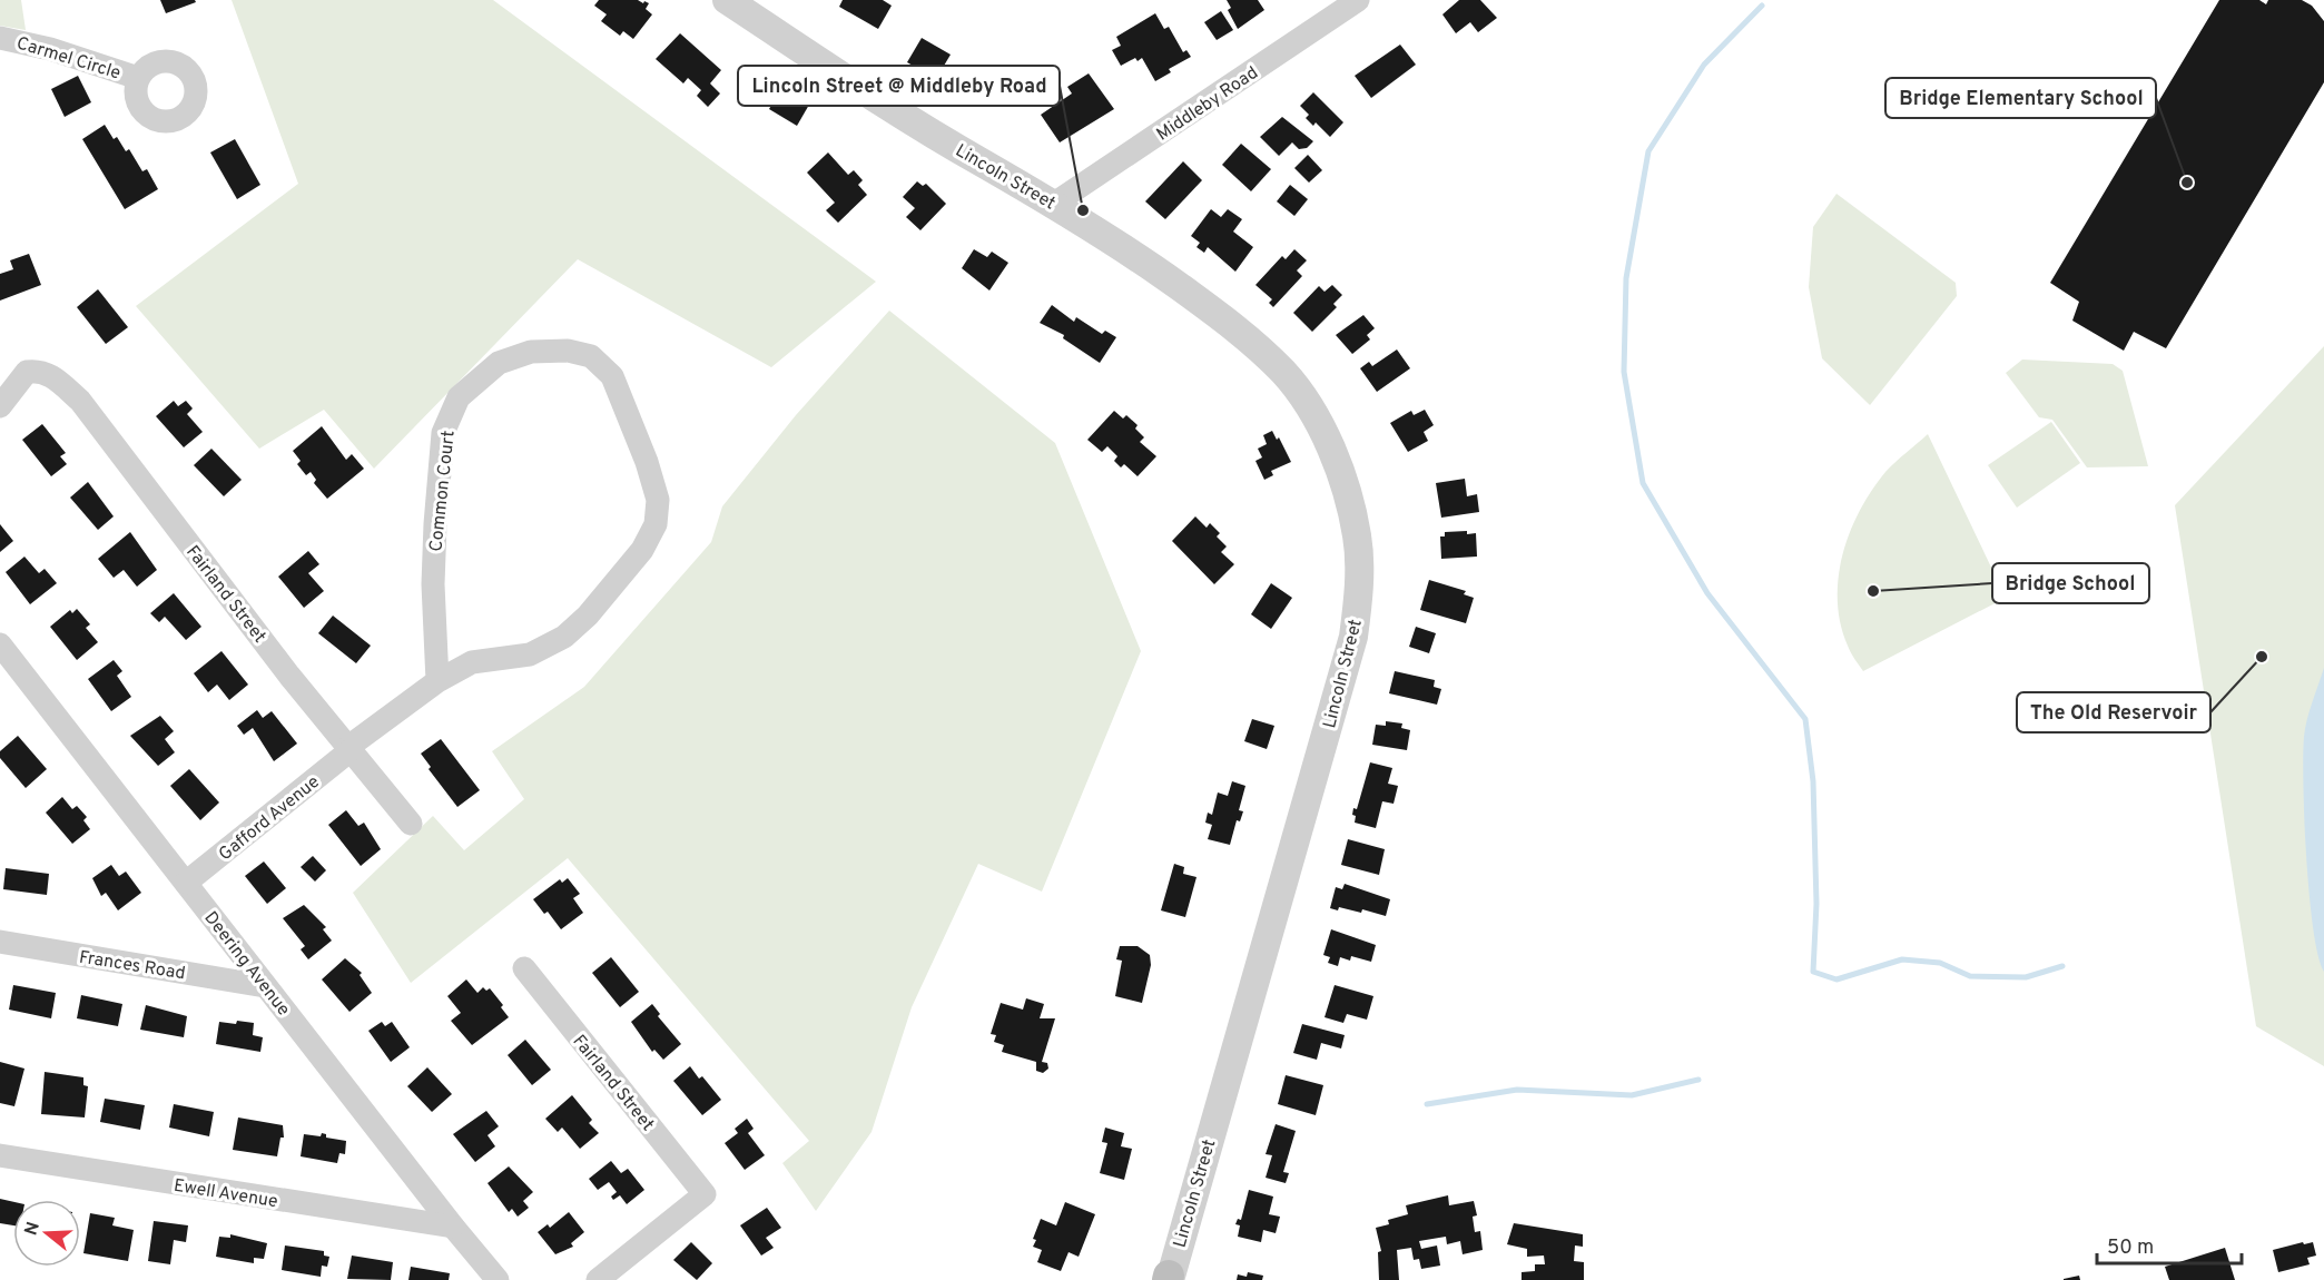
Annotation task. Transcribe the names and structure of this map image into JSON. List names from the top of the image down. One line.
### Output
{"streets":{"street":["Carmel Circle","Middleby Road","Lincoln Street","Common Court","Fairland Street","Gafford Avenue","Deering Avenue","Frances Road","Ewell Avenue"]},"crossings":[["Middleby Road","Lincoln Street"],["Common Court","Fairland Street"],["Common Court","Gafford Avenue"],["Fairland Street","Gafford Avenue"],["Gafford Avenue","Deering Avenue"],["Deering Avenue","Frances Road"],["Deering Avenue","Ewell Avenue"]],"places":["Bridge Elementary School","Lincoln Street @ Middleby Road","Bridge School","The Old Reservoir"],"scale_bar":"50 m","north":"left"}
